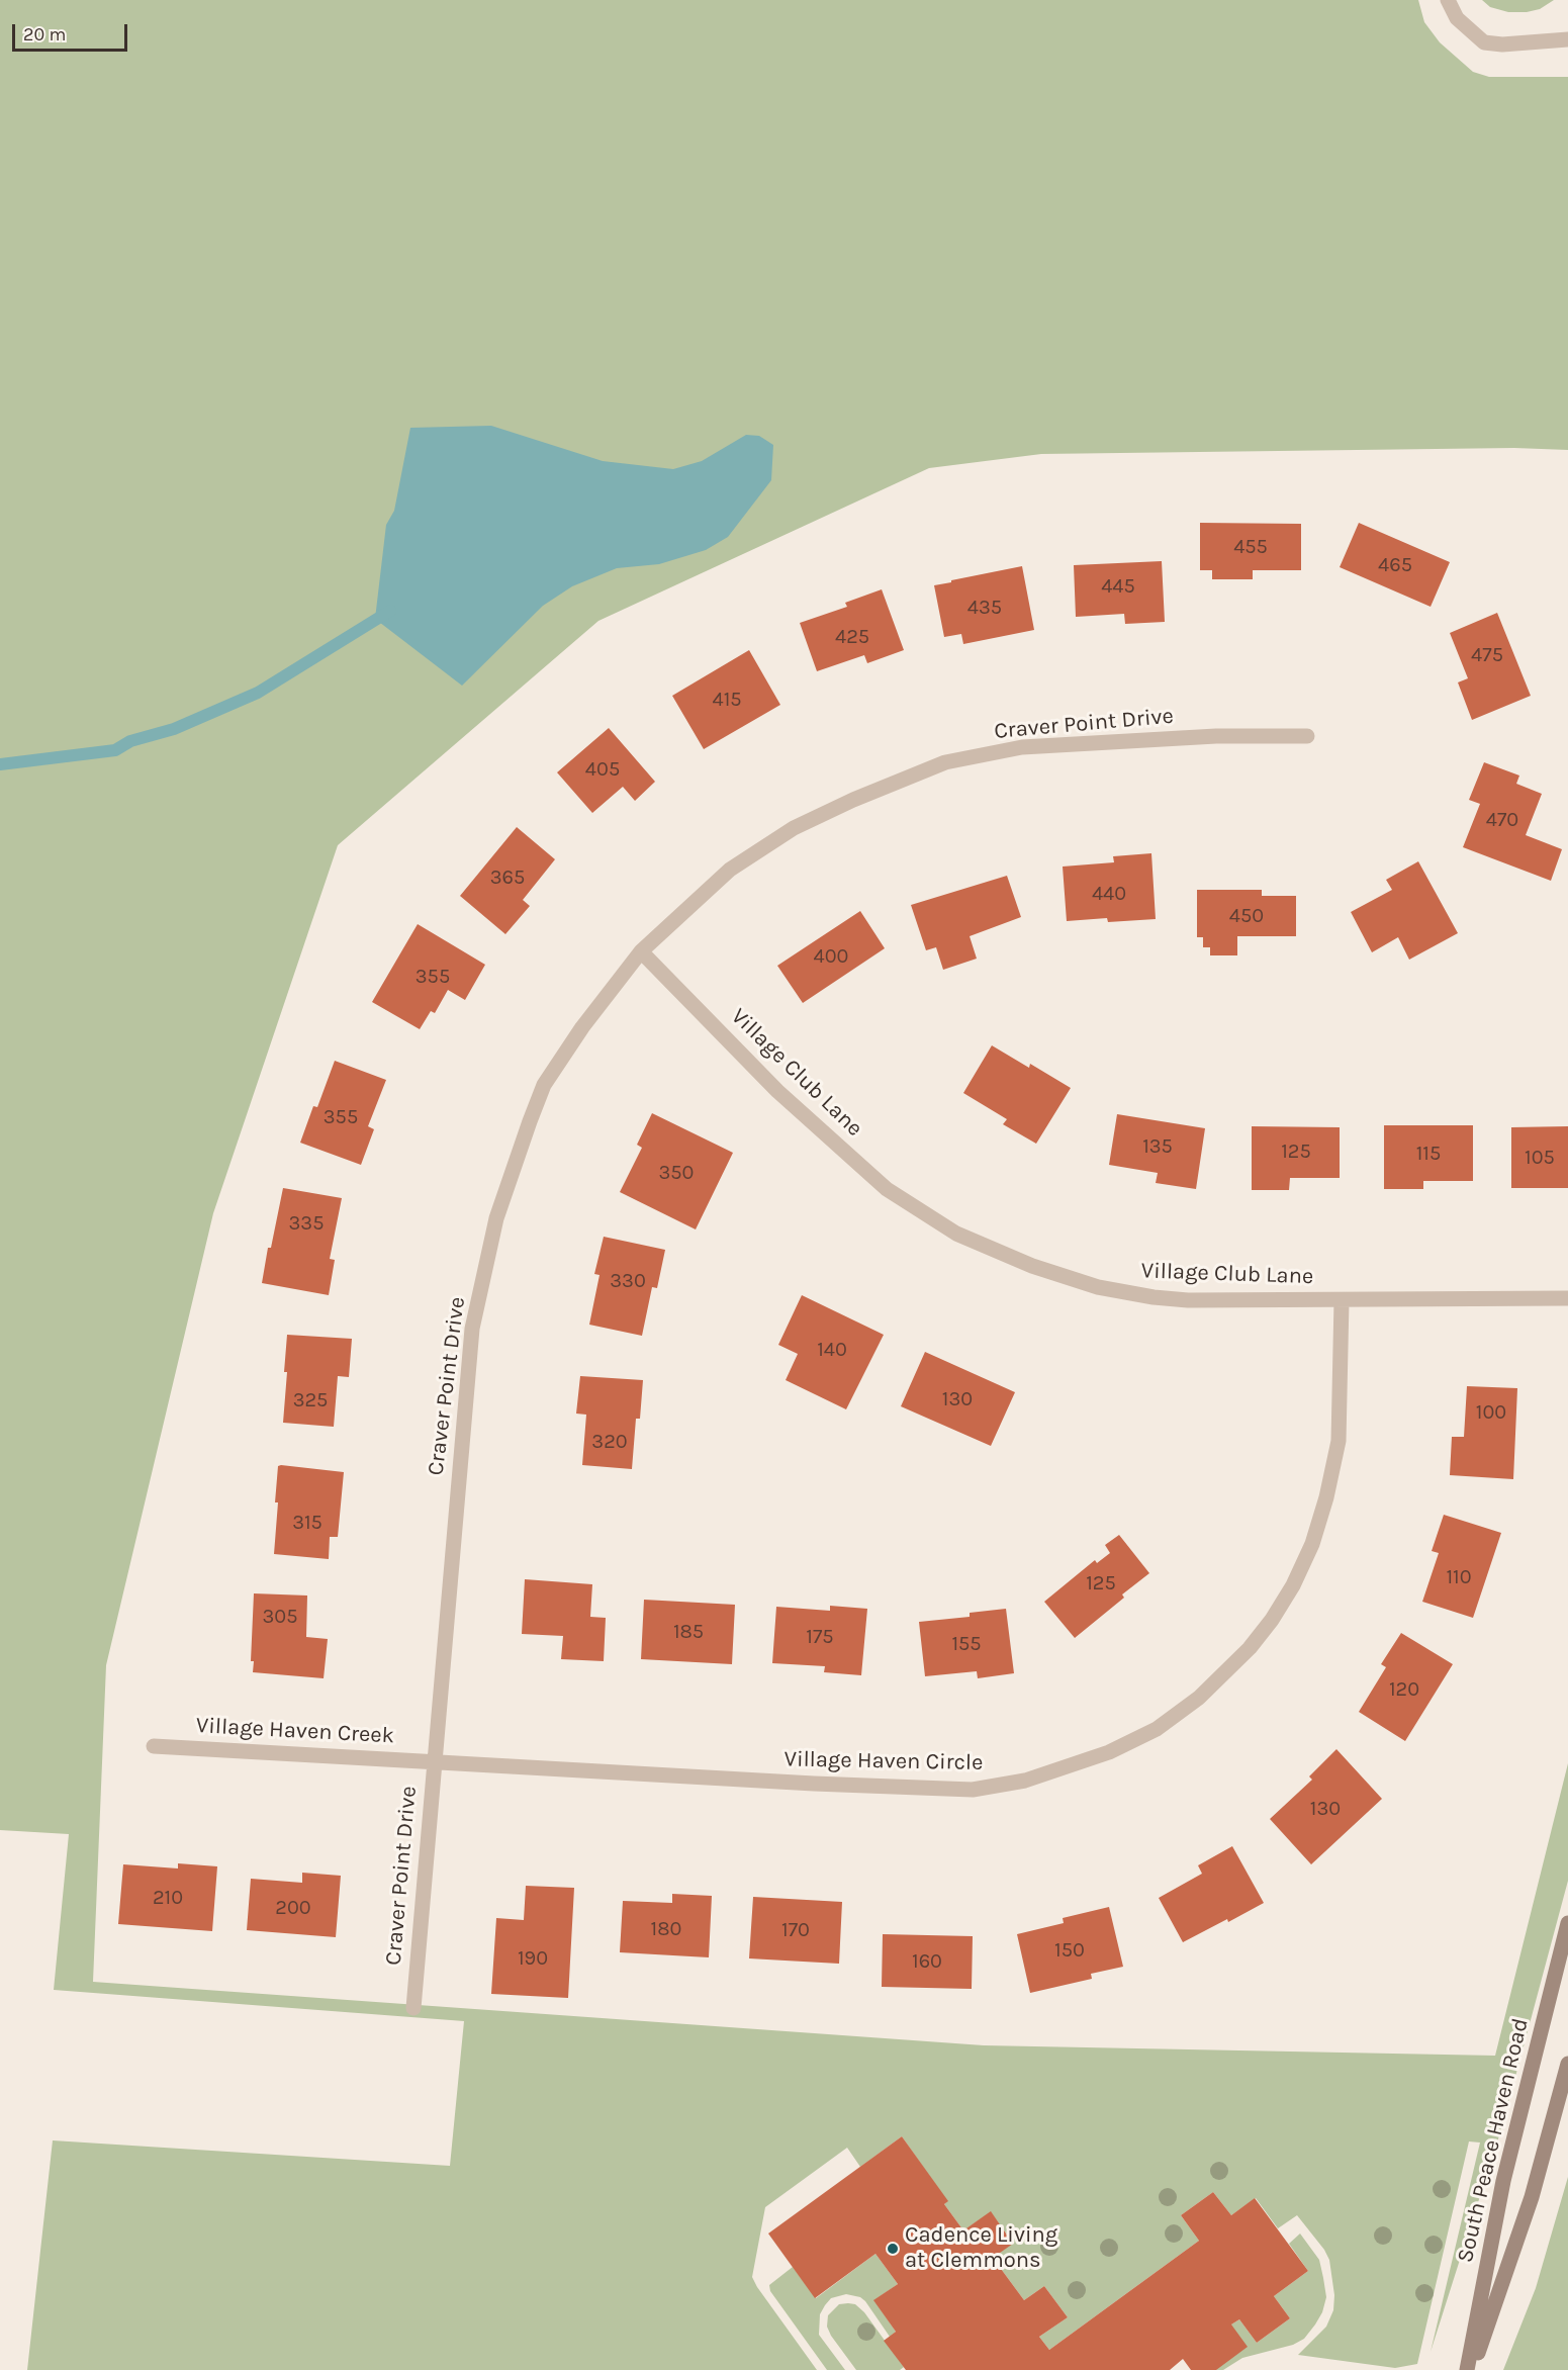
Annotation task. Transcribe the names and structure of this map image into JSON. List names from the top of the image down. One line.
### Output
{"streets":{"main road":["South Peace Haven Road"],"street":["Craver Point Drive","Village Club Lane","Village Haven Creek","Village Haven Circle"]},"crossings":[["Craver Point Drive","Village Club Lane"],["Craver Point Drive","Village Haven Creek"],["Craver Point Drive","Village Haven Circle"],["Village Club Lane","Village Haven Circle"],["Village Haven Creek","Village Haven Circle"]],"places":["Cadence Living at Clemmons"],"house_numbers":["455","465","445","435","425","475","415","405","470","365","440","450","400","355","355","135","125","115","105","350","335","330","140","130","325","100","320","315","110","125","305","185","175","155","120","130","210","200","180","170","150","190","160"],"scale_bar":"20 m"}
